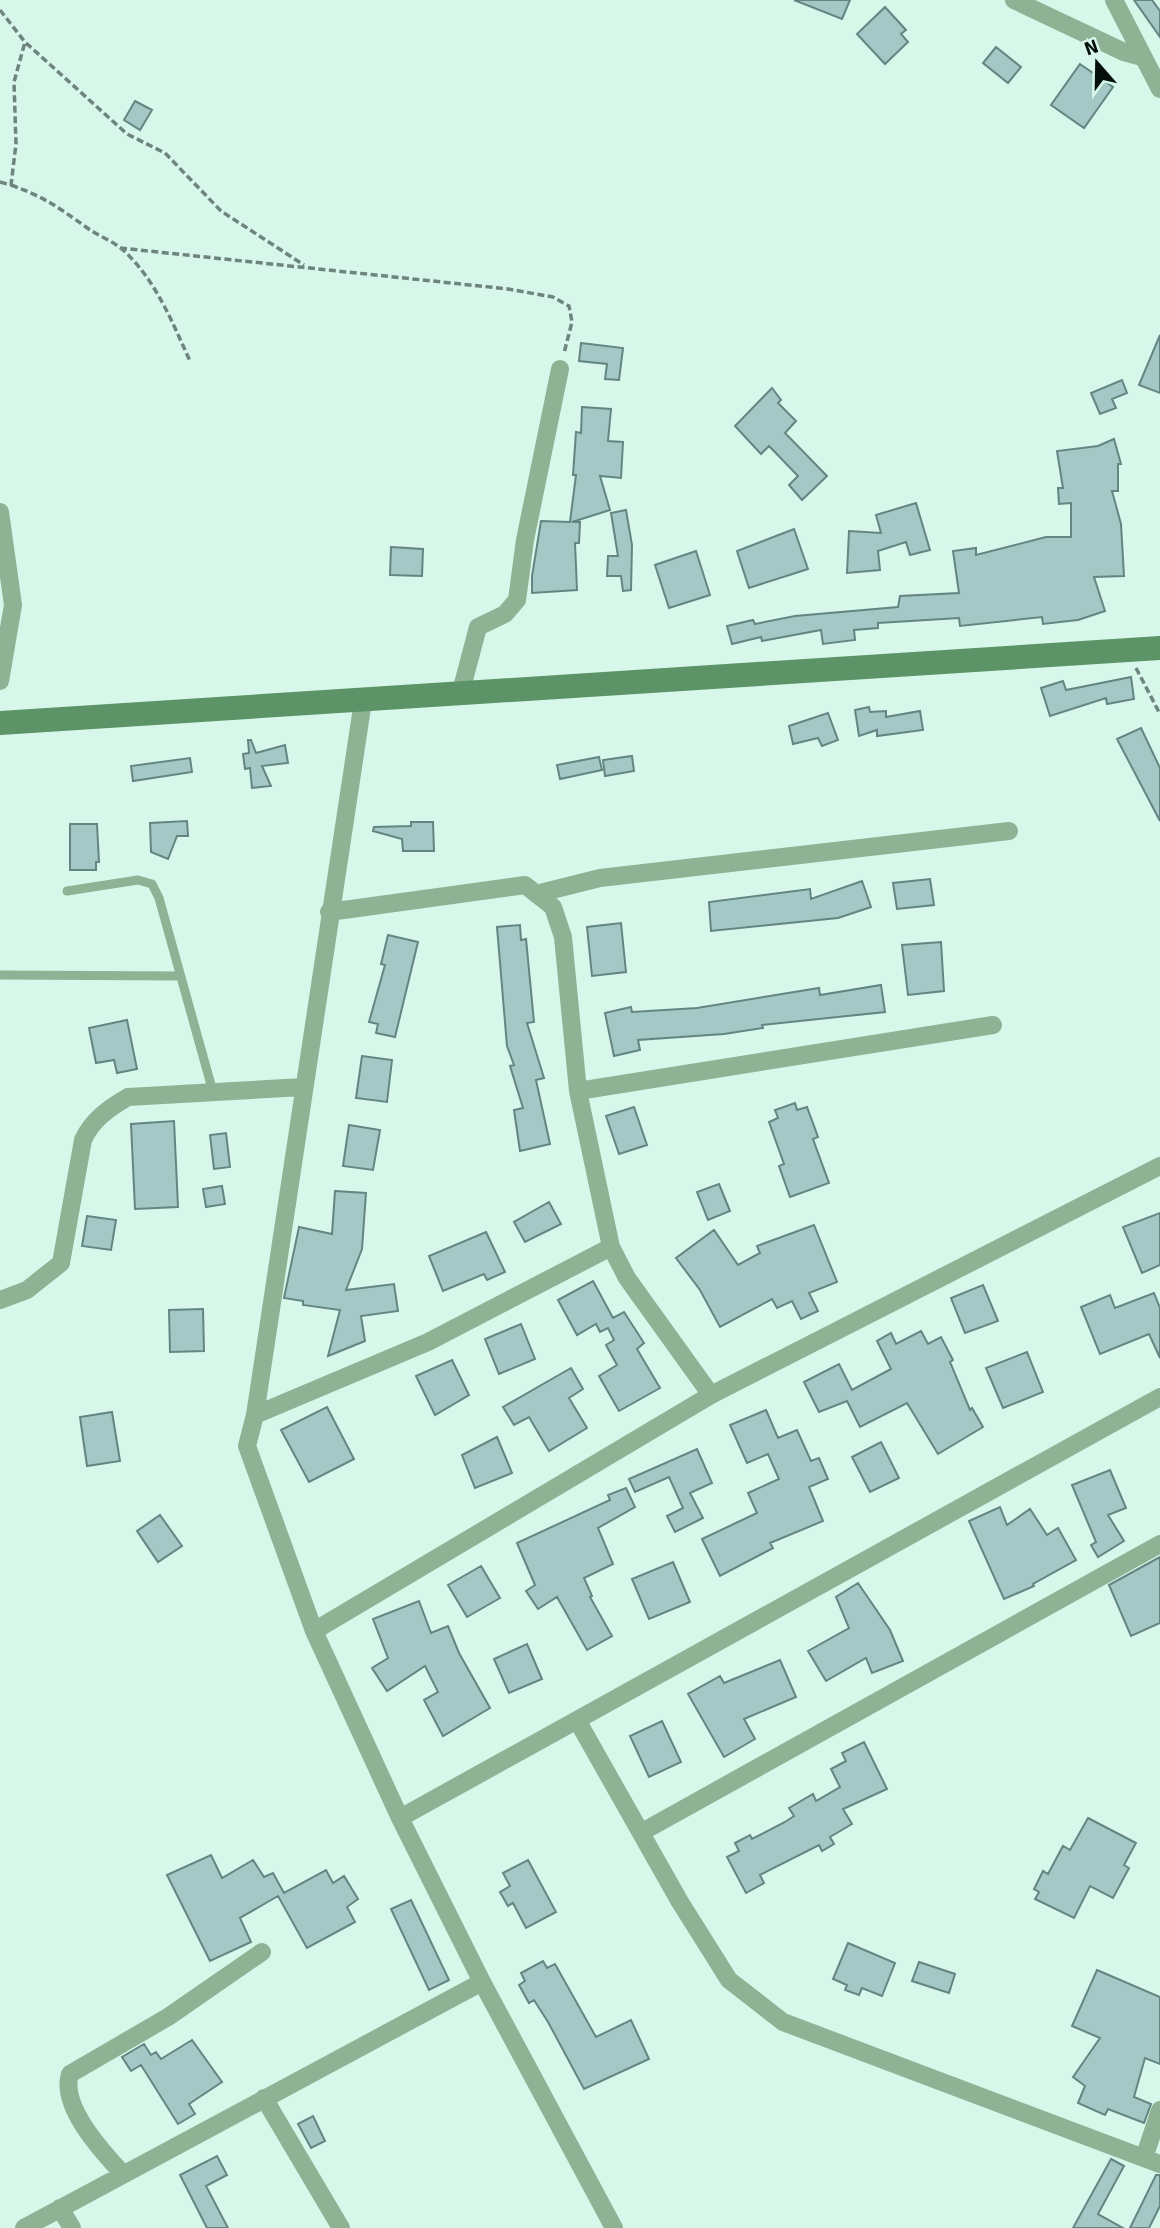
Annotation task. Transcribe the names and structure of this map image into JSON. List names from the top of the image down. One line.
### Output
{"north":"top"}
